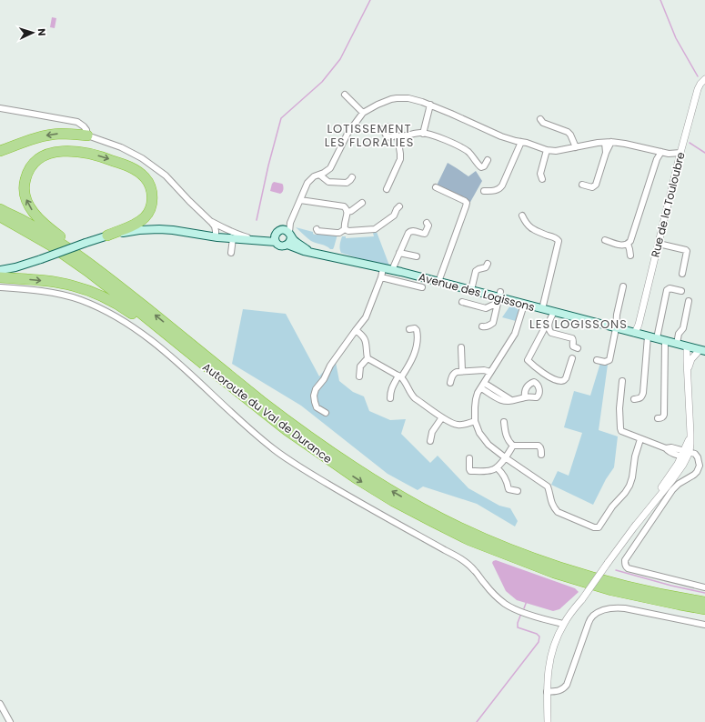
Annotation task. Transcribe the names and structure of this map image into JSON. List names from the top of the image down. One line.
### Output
{"streets":{"highway":["Autoroute du Val de Durance"],"main road":["Avenue des Logissons"],"street":["Rue de la Touloubre"]},"crossings":[["Rue de la Touloubre","Avenue des Logissons"]],"districts":["LOTISSEMENT LES FLORALIES","LES LOGISSONS"],"north":"right"}
